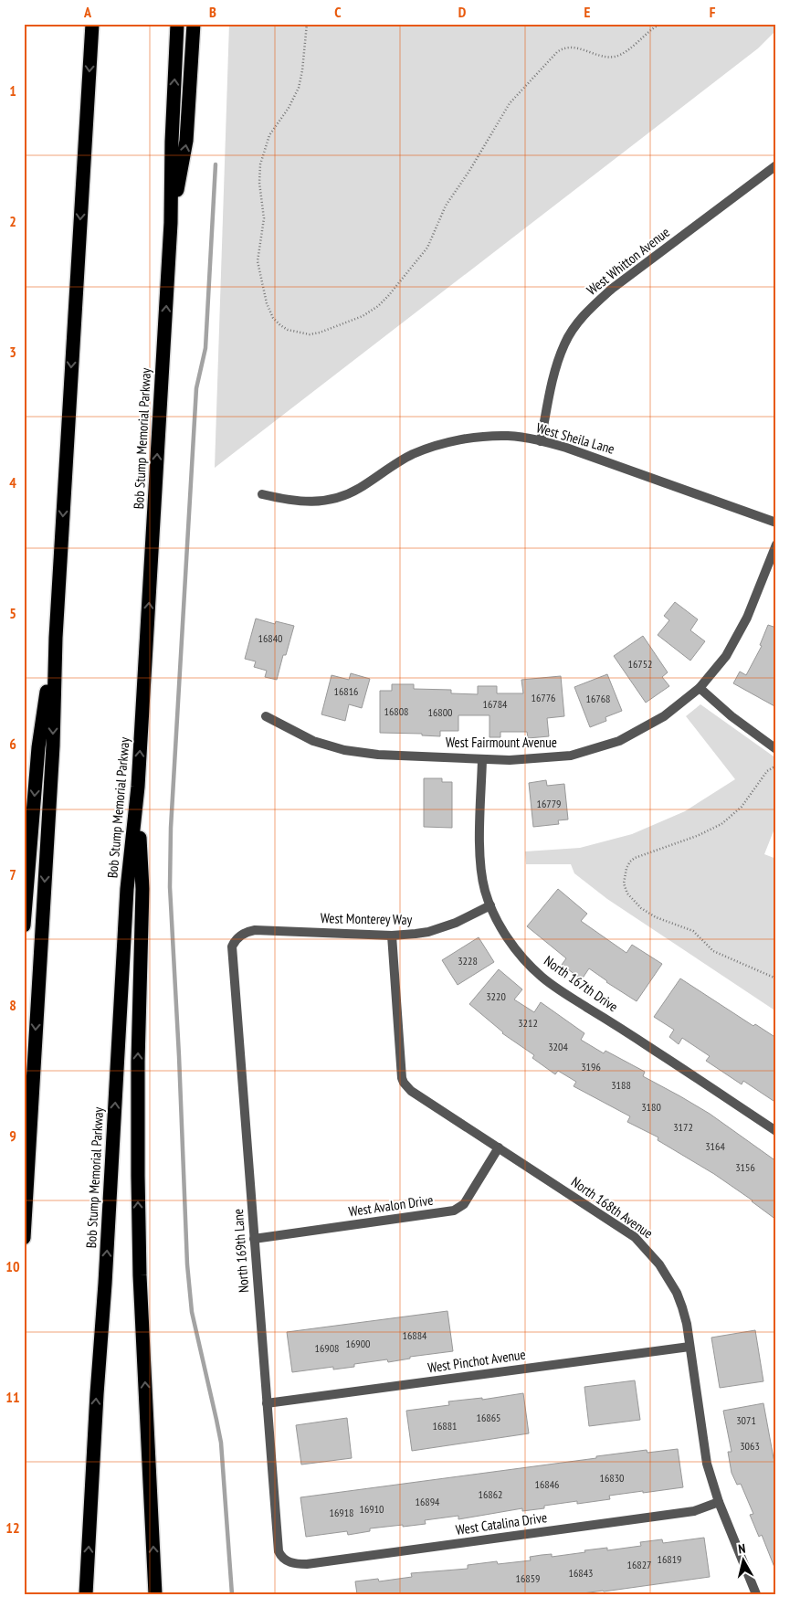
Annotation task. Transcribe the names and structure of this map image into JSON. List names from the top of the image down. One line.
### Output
{"streets":{"highway":["Bob Stump Memorial Parkway"],"street":["West Whitton Avenue","West Sheila Lane","West Fairmount Avenue","West Monterey Way","North 167th Drive","West Avalon Drive","North 168th Avenue","North 169th Lane","West Pinchot Avenue","West Catalina Drive"]},"crossings":[["West Whitton Avenue","West Sheila Lane"],["West Fairmount Avenue","North 167th Drive"],["West Monterey Way","North 167th Drive"],["West Monterey Way","North 168th Avenue"],["West Monterey Way","North 169th Lane"],["West Avalon Drive","North 168th Avenue"],["West Avalon Drive","North 169th Lane"],["North 168th Avenue","West Pinchot Avenue"],["North 168th Avenue","West Catalina Drive"],["North 169th Lane","West Pinchot Avenue"],["North 169th Lane","West Catalina Drive"]],"house_numbers":["16840","16752","16816","16776","16768","16784","16808","16800","16779","3228","3220","3212","3204","3196","3188","3180","3172","3164","3156","16884","16900","16908","16865","3071","16881","3063","16830","16846","16862","16894","16910","16918","16819","16827","16843","16859"],"north":"top","grid":{"columns":["A","B","C","D","E","F"],"rows":["1","2","3","4","5","6","7","8","9","10","11","12"]}}
